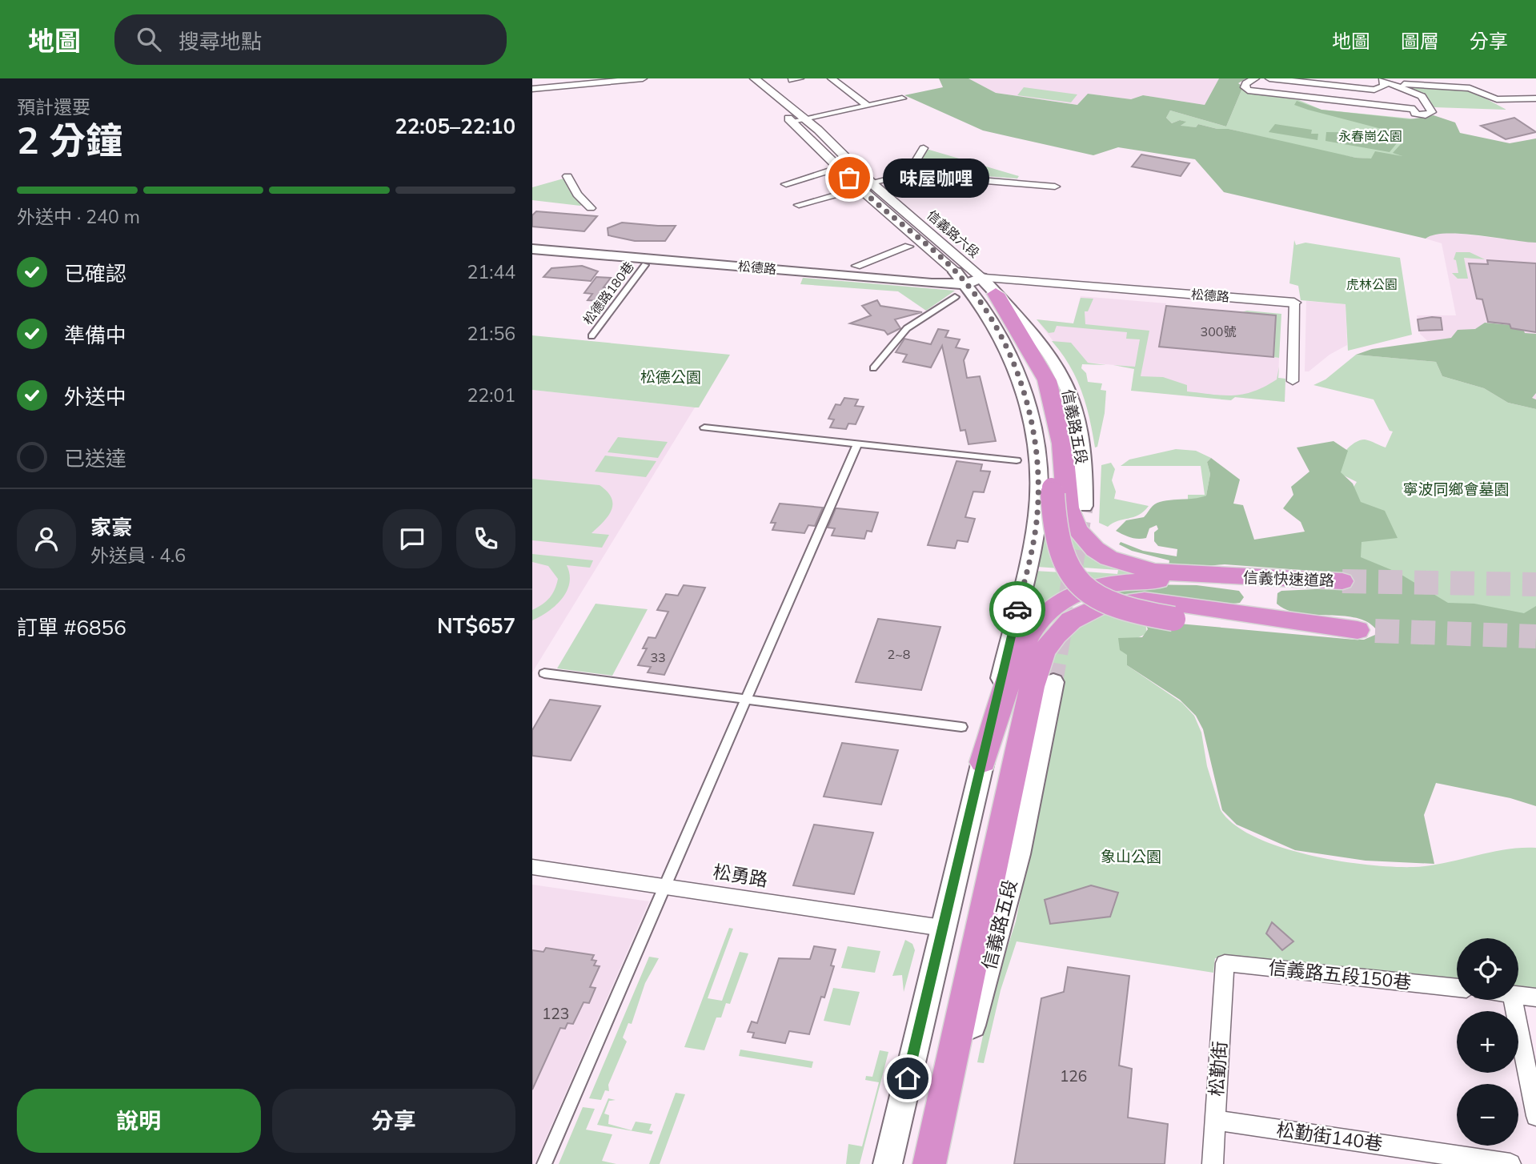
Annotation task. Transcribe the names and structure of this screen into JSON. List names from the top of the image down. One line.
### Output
{"streets":{"highway":["信義快速道路"],"main road":["松德路","信義路五段"],"street":["信義路六段","松德路180巷","松勇路","信義路五段150巷","松勤街","松勤街140巷"]},"crossings":[["信義路六段","松德路"],["信義路六段","信義路五段"],["松德路","信義路五段"],["信義路五段","松勇路"],["信義路五段150巷","松勤街"],["松勤街","松勤街140巷"]],"parks":["永春崗公園","虎林公園","松德公園","寧波同鄉會墓園","象山公園"],"places":["味屋咖哩"],"house_numbers":["300號","2~8","33","123","126"],"page":{"header":"地圖","search":"搜尋地點","nav":["地圖","圖層","分享"],"heading":["2 分鐘","預計還要","22:05–22:10"],"panel":["家豪","外送員 · 4.6","訂單 #6856","NT$657"],"bubble":"味屋咖哩","bar":"外送中 · 240 m","list":[["已確認","21:44"],["準備中","21:56"],["外送中","22:01"],"已送達"],"map_buttons":["+","−"],"buttons":["說明","分享"]}}
